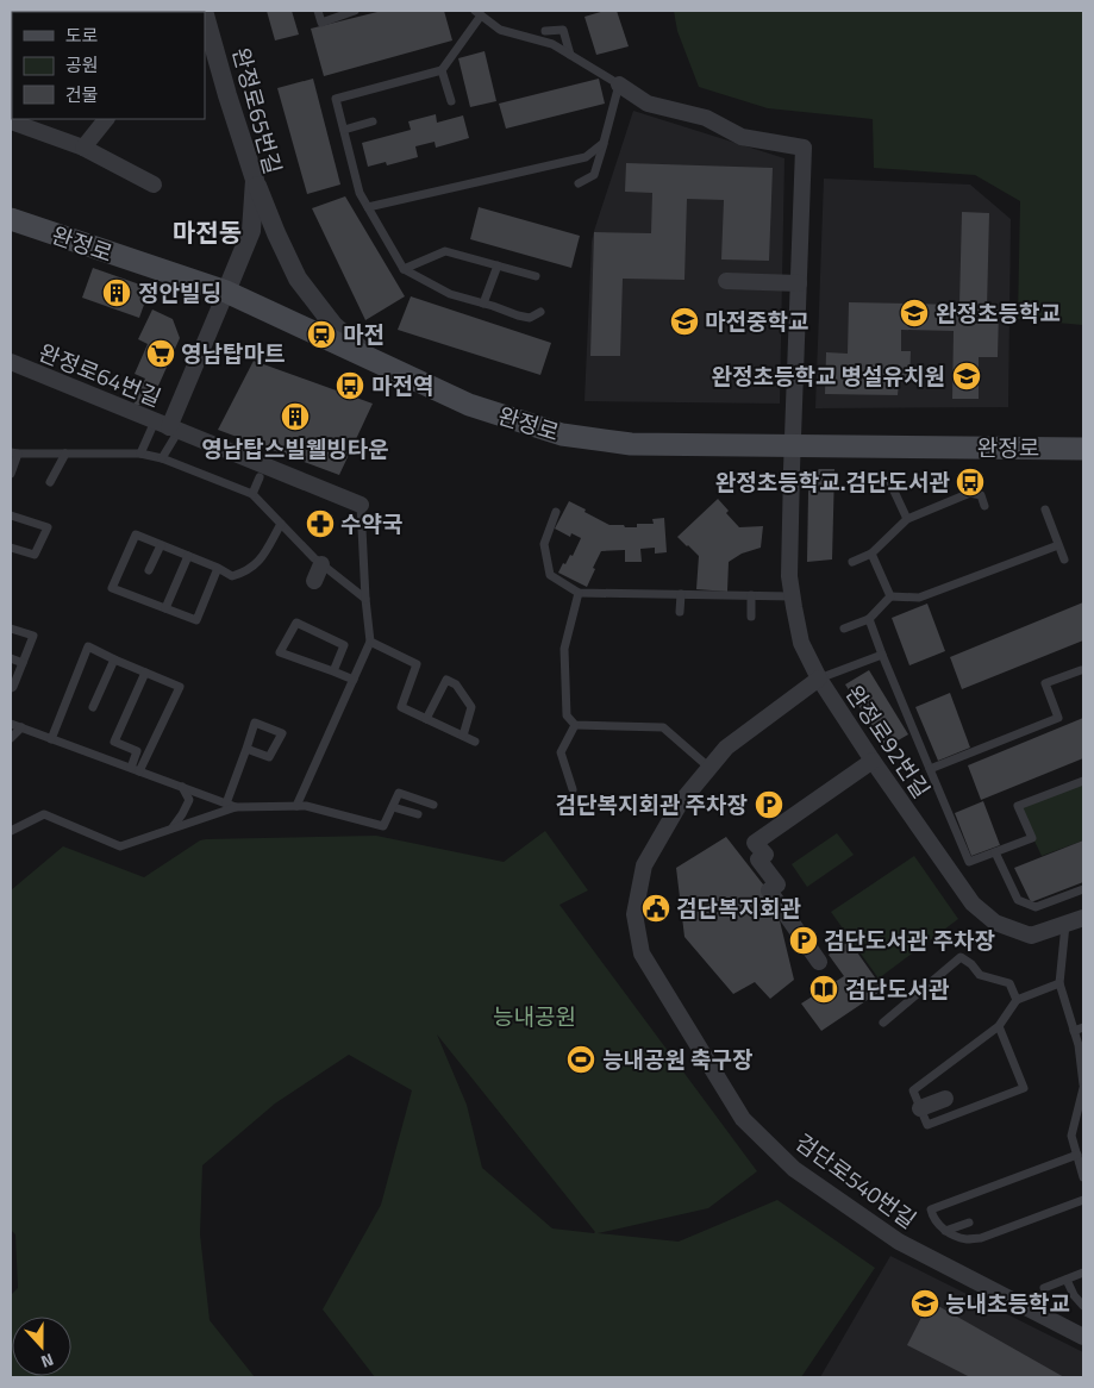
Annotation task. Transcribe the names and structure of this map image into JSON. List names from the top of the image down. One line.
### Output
{"streets":{"main road":["완정로"],"street":["완정로65번길","완정로64번길","완정로92번길","검단로540번길"]},"crossings":[["완정로65번길","완정로"],["완정로65번길","완정로64번길"],["완정로","완정로64번길"],["완정로","완정로92번길"],["완정로92번길","검단로540번길"]],"districts":["마전동"],"parks":["능내공원"],"places":{"building":["정안빌딩","영남탑스빌웰빙타운"],"school or university":["완정초등학교","마전중학교","완정초등학교 병설유치원","능내초등학교"],"station":["마전"],"supermarket":["영남탑마트"],"bus stop":["마전역","완정초등학교.검단도서관"],"pharmacy":["수약국"],"parking":["검단복지회관 주차장","검단도서관 주차장"],"public building":["검단복지회관"],"library":["검단도서관"],"sports":["능내공원 축구장"]},"legend":["도로","공원","건물"],"north":"bottom"}
